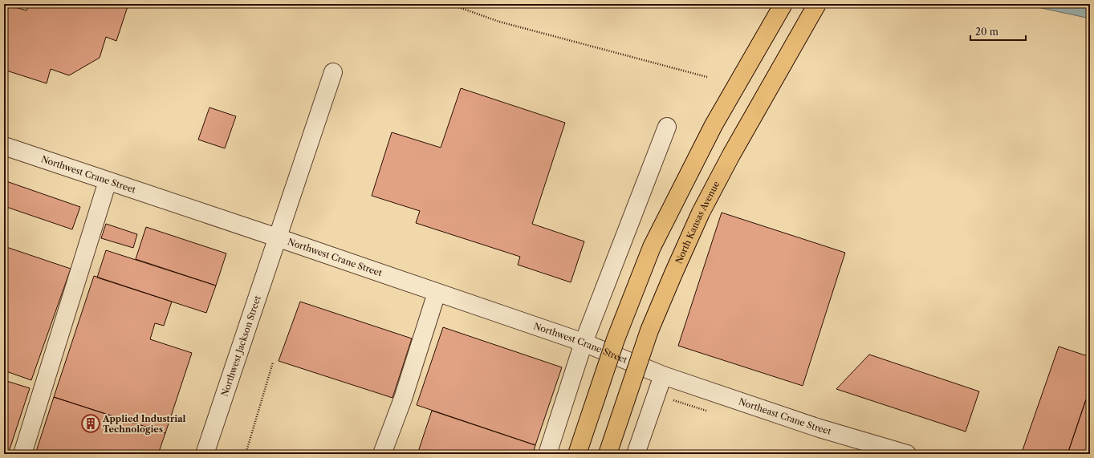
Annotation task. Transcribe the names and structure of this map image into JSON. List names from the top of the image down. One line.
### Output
{"streets":{"main road":["North Kansas Avenue"],"street":["Northwest Crane Street","Northwest Jackson Street","Northeast Crane Street"]},"crossings":[["Northwest Crane Street","Northwest Jackson Street"],["Northwest Crane Street","Northeast Crane Street"]],"places":{"building":["Applied Industrial Technologies"]},"scale_bar":"20 m"}
